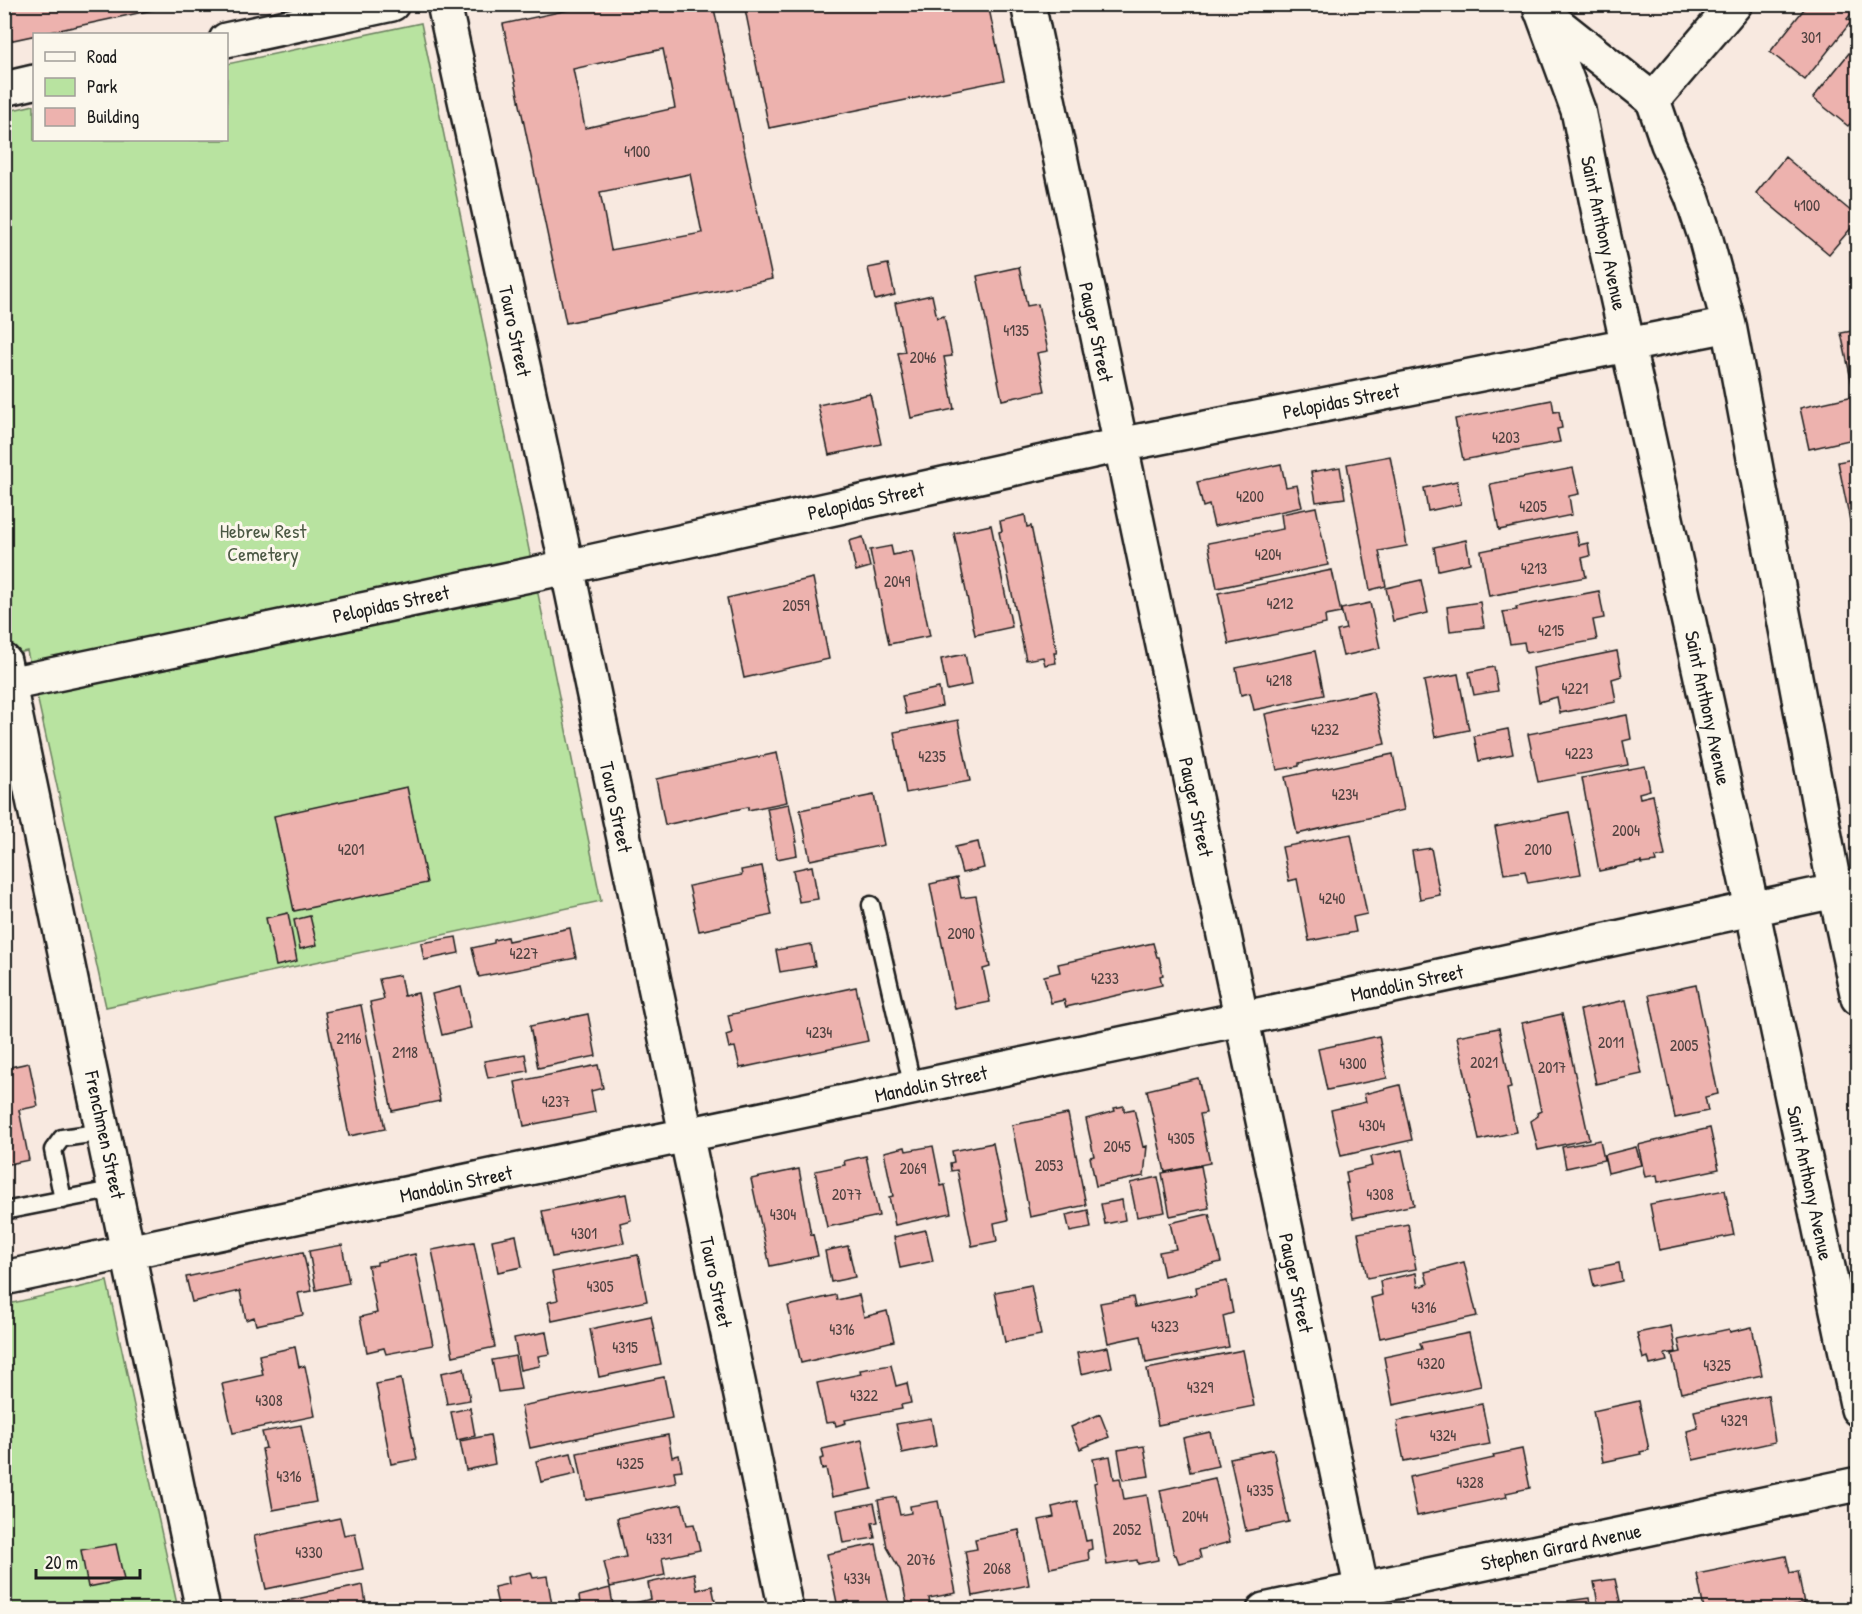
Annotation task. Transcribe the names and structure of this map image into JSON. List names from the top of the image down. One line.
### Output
{"streets":{"street":["Saint Anthony Avenue","Touro Street","Pauger Street","Pelopidas Street","Mandolin Street","Frenchmen Street","Stephen Girard Avenue"]},"crossings":[["Saint Anthony Avenue","Pelopidas Street"],["Saint Anthony Avenue","Mandolin Street"],["Touro Street","Pelopidas Street"],["Touro Street","Mandolin Street"],["Pauger Street","Pelopidas Street"],["Pauger Street","Mandolin Street"],["Pauger Street","Stephen Girard Avenue"],["Pelopidas Street","Frenchmen Street"],["Mandolin Street","Frenchmen Street"]],"parks":["Hebrew Rest Cemetery"],"house_numbers":["301","4100","4100","4135","2046","4203","4200","4205","4204","4213","2049","4212","2059","4215","4218","4221","4232","4223","4235","4234","2004","4201","2010","4240","2090","4227","4233","4234","2116","2011","2005","2118","2021","4300","2017","4237","4304","4305","2045","2053","2069","2077","4308","4304","4301","4305","4316","4323","4316","4315","4320","4325","4329","4322","4308","4329","4324","4325","4316","4328","4335","2044","2052","4331","4330","2076","2068","4334"],"legend":["Road","Park","Building"],"scale_bar":"20 m"}
